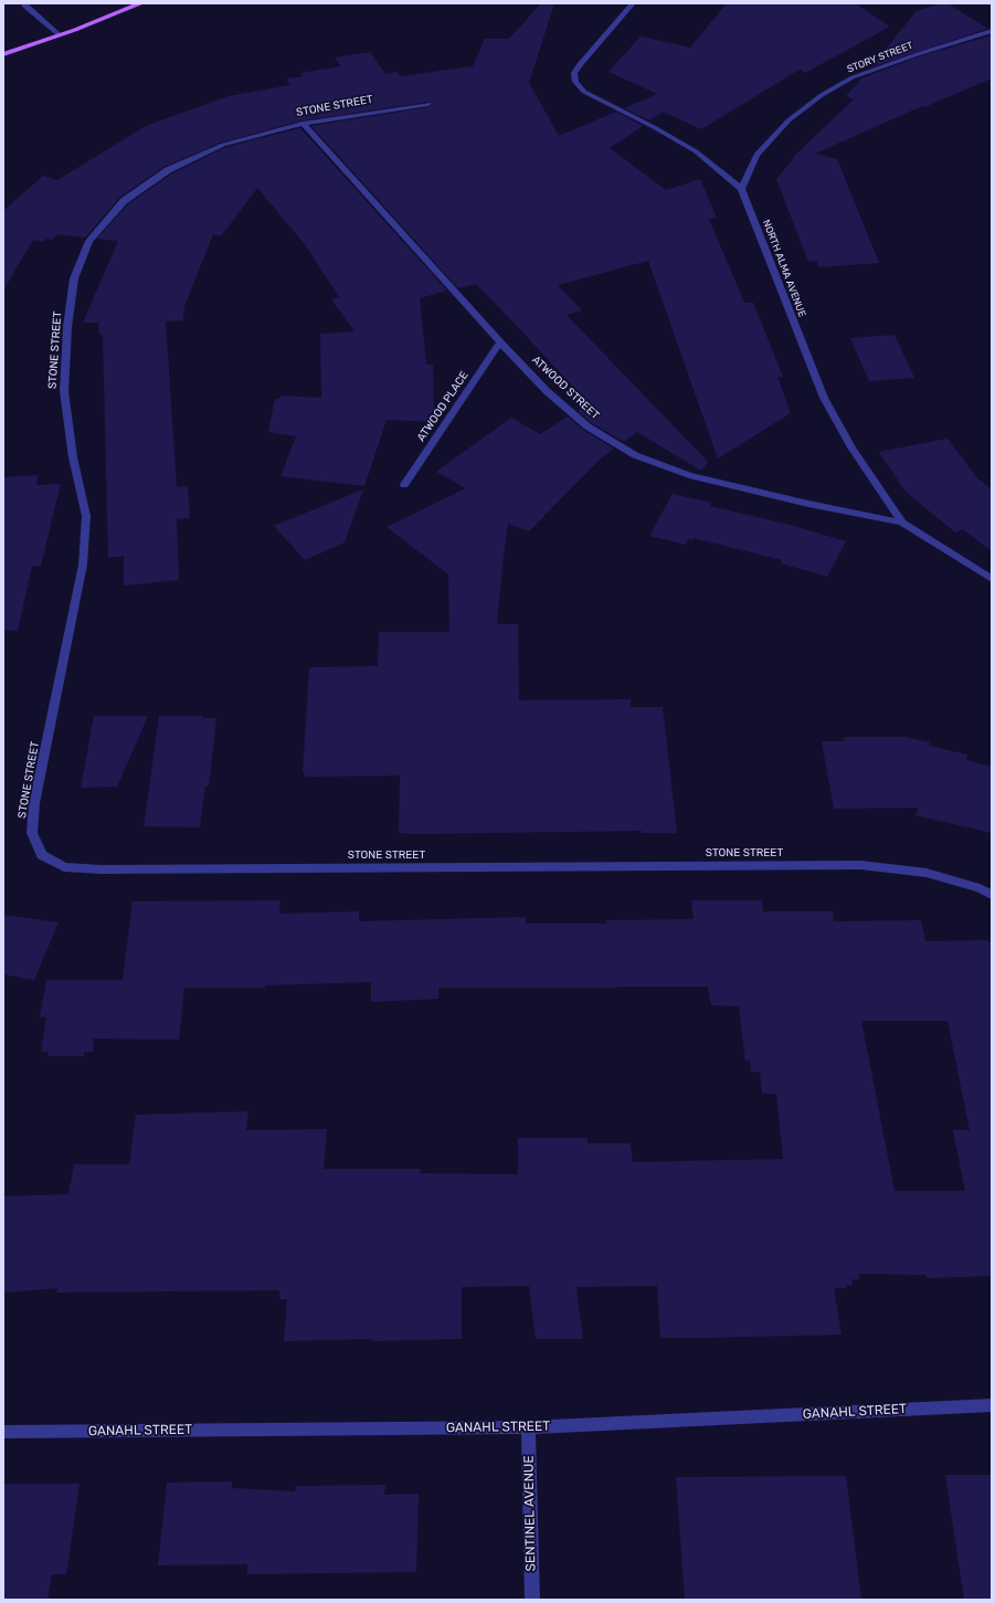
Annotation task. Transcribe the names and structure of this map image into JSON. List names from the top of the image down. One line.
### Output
{"streets":{"street":["STORY STREET","STONE STREET","NORTH ALMA AVENUE","ATWOOD STREET","ATWOOD PLACE","GANAHL STREET","SENTINEL AVENUE"]},"crossings":[["STORY STREET","NORTH ALMA AVENUE"],["STONE STREET","ATWOOD STREET"],["NORTH ALMA AVENUE","ATWOOD STREET"],["ATWOOD STREET","ATWOOD PLACE"],["GANAHL STREET","SENTINEL AVENUE"]]}
